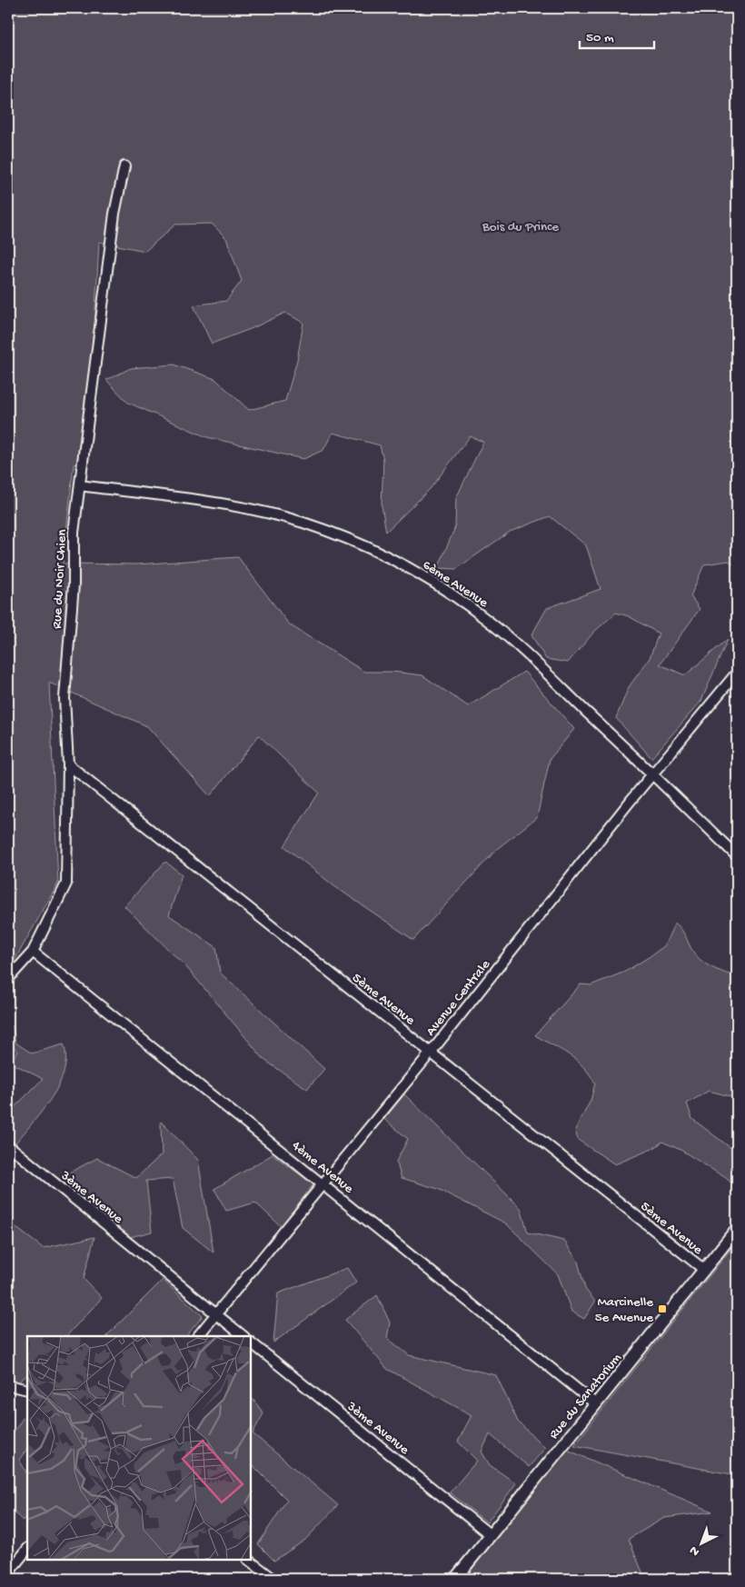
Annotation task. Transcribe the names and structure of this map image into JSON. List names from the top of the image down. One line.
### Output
{"streets":{"street":["Rue du Noir Chien","6ème Avenue","Avenue Centrale","5ème Avenue","4ème Avenue","3ème Avenue","Rue du Sanatorium"]},"crossings":[["Rue du Noir Chien","6ème Avenue"],["Rue du Noir Chien","5ème Avenue"],["Rue du Noir Chien","4ème Avenue"],["6ème Avenue","Avenue Centrale"],["Avenue Centrale","5ème Avenue"],["Avenue Centrale","4ème Avenue"],["Avenue Centrale","3ème Avenue"],["5ème Avenue","Rue du Sanatorium"],["4ème Avenue","Rue du Sanatorium"],["3ème Avenue","Rue du Sanatorium"]],"parks":["Bois du Prince"],"places":{"transit":["Marcinelle 5e Avenue"]},"scale_bar":"50 m","north":"bottom left"}
